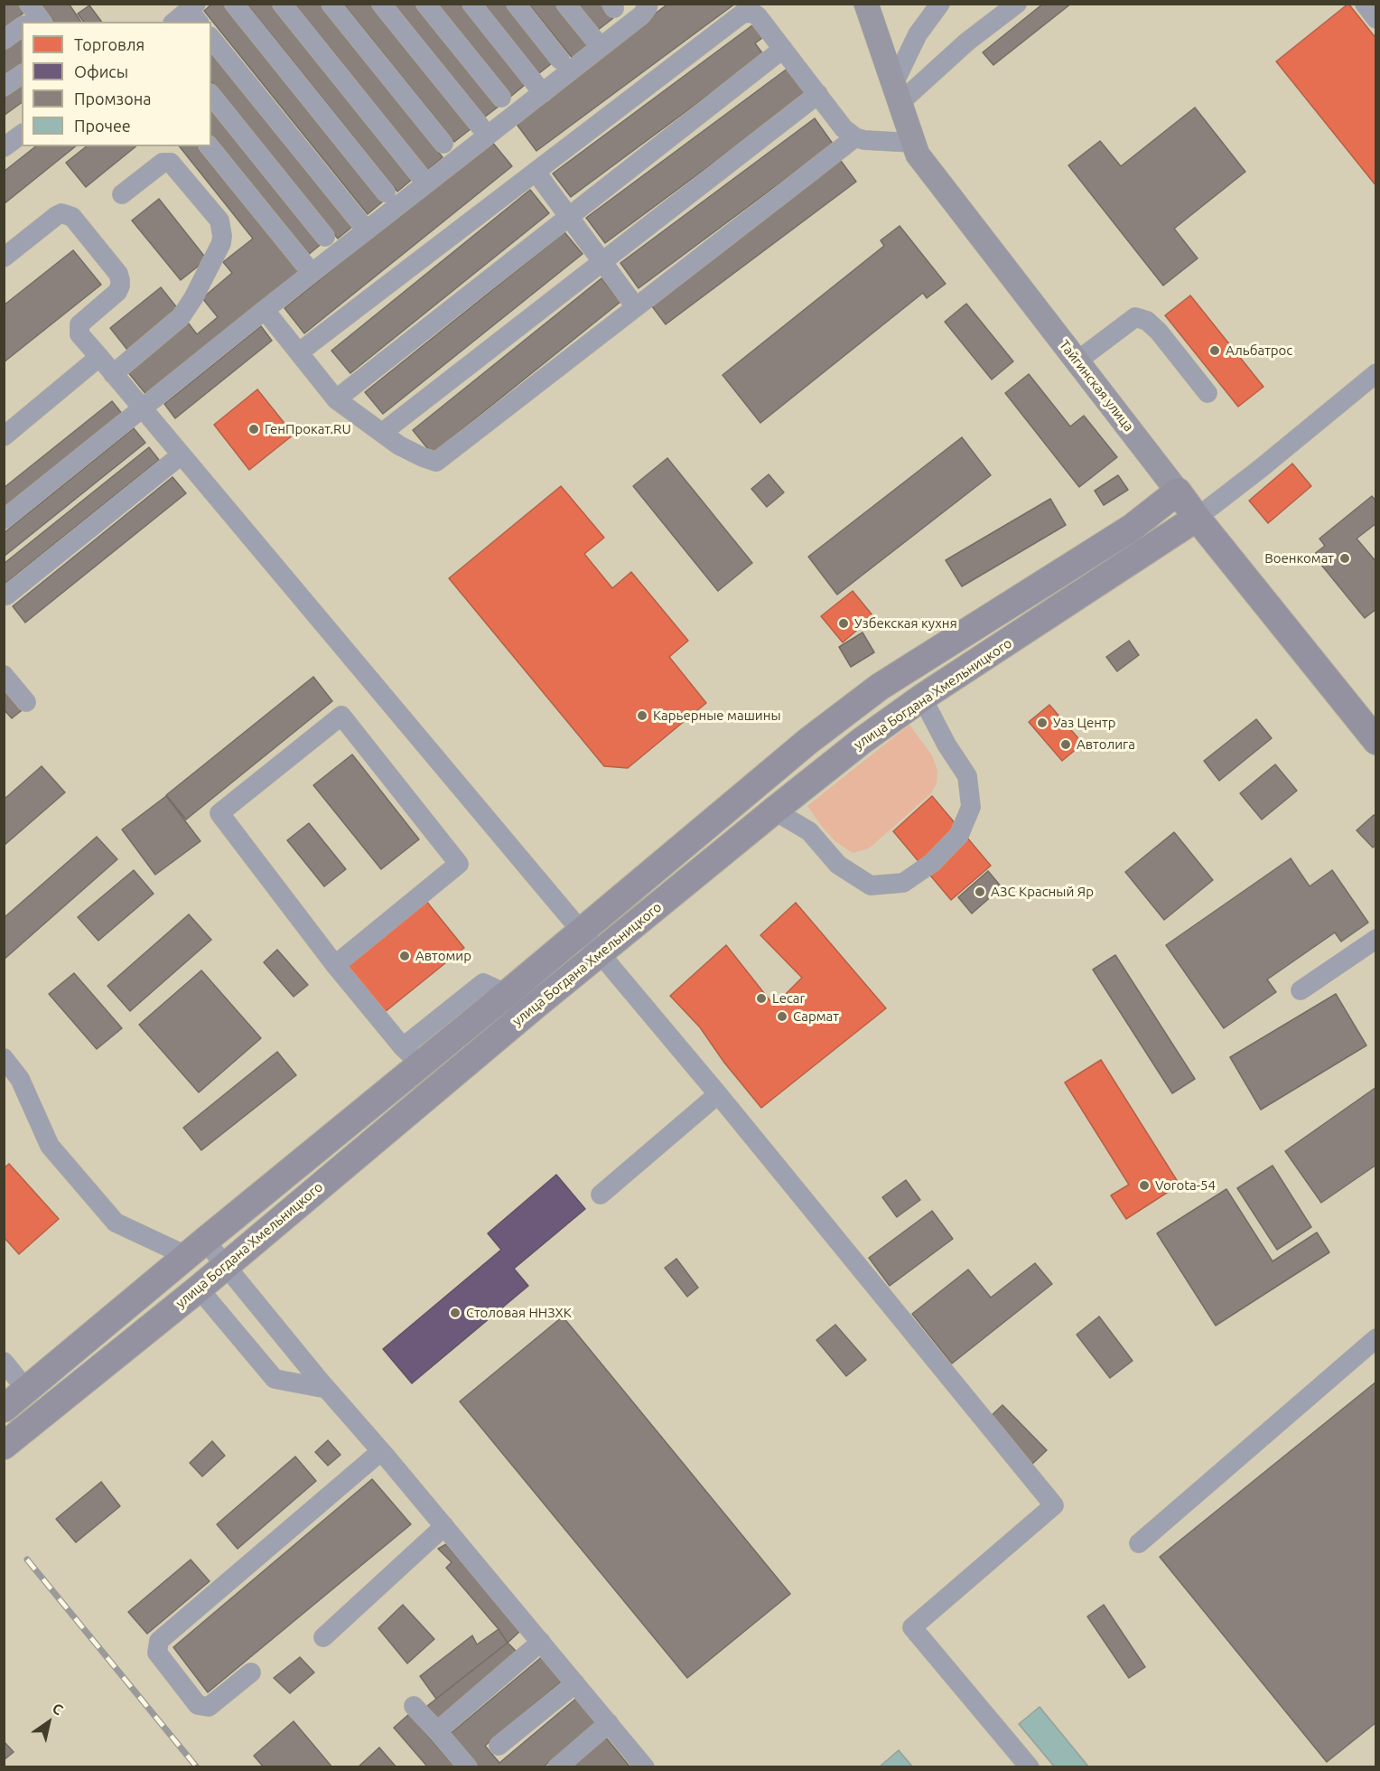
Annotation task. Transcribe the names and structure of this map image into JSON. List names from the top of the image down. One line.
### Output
{"streets":{"highway":["Тайгинская улица","улица Богдана Хмельницкого"]},"crossings":[["Тайгинская улица","улица Богдана Хмельницкого"]],"places":["Альбатрос","ГенПрокат.RU","Военкомат","Узбекская кухня","Карьерные машины","Уаз Центр","Автолига","АЗС Красный Яр","Автомир","Lecar","Сармат","Vorota-54","Столовая ННЗХК"],"legend":["Торговля","Офисы","Промзона","Прочее"],"north":"top right"}
